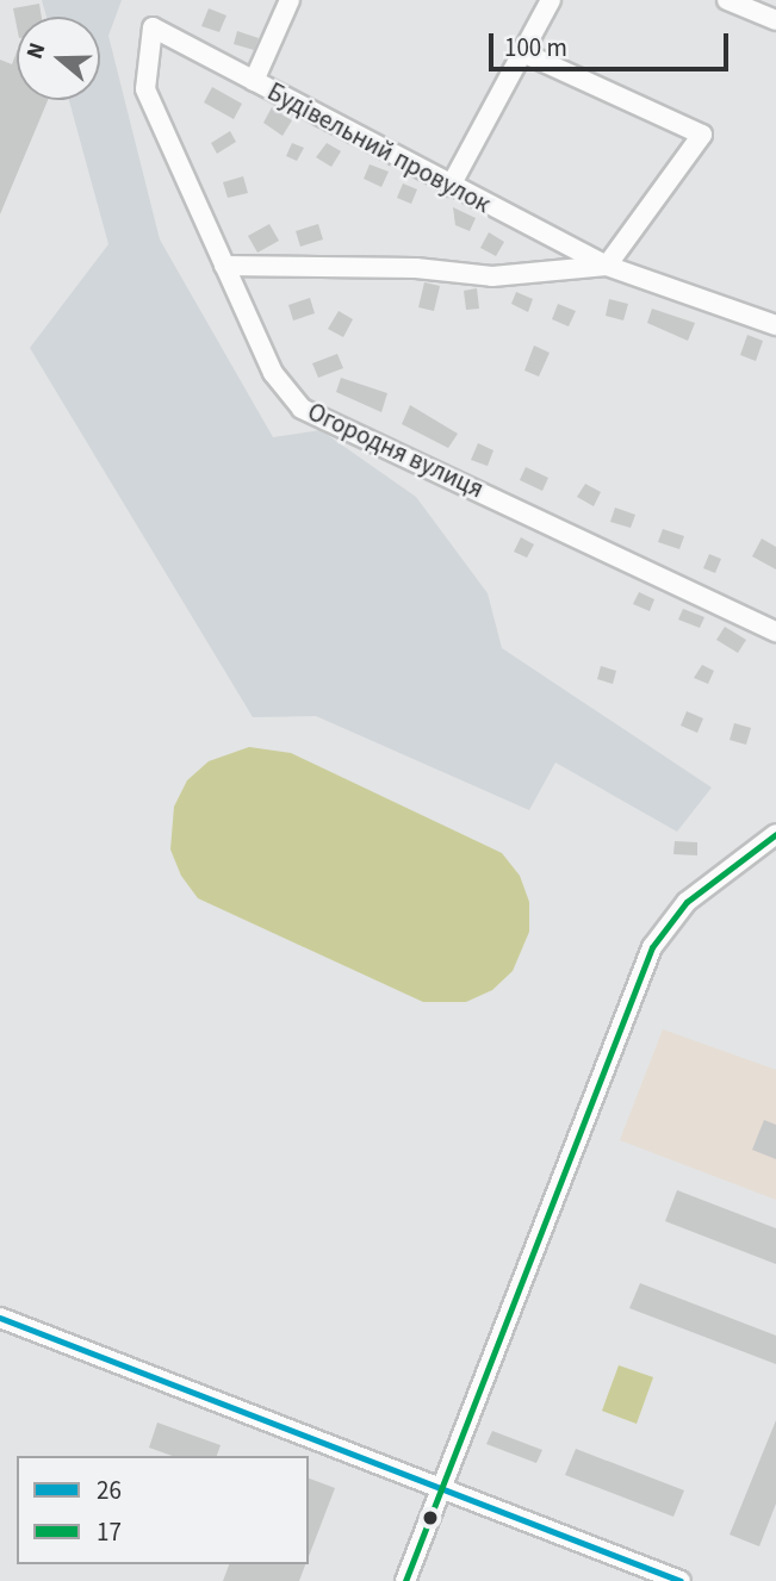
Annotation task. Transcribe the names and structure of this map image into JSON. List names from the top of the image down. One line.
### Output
{"streets":{"street":["Будівельний провулок","Огородня вулиця"]},"crossings":[["Будівельний провулок","Огородня вулиця"]],"lines":["transit line 17","transit line 26"],"legend":["26","17"],"scale_bar":"100 m","north":"left"}
